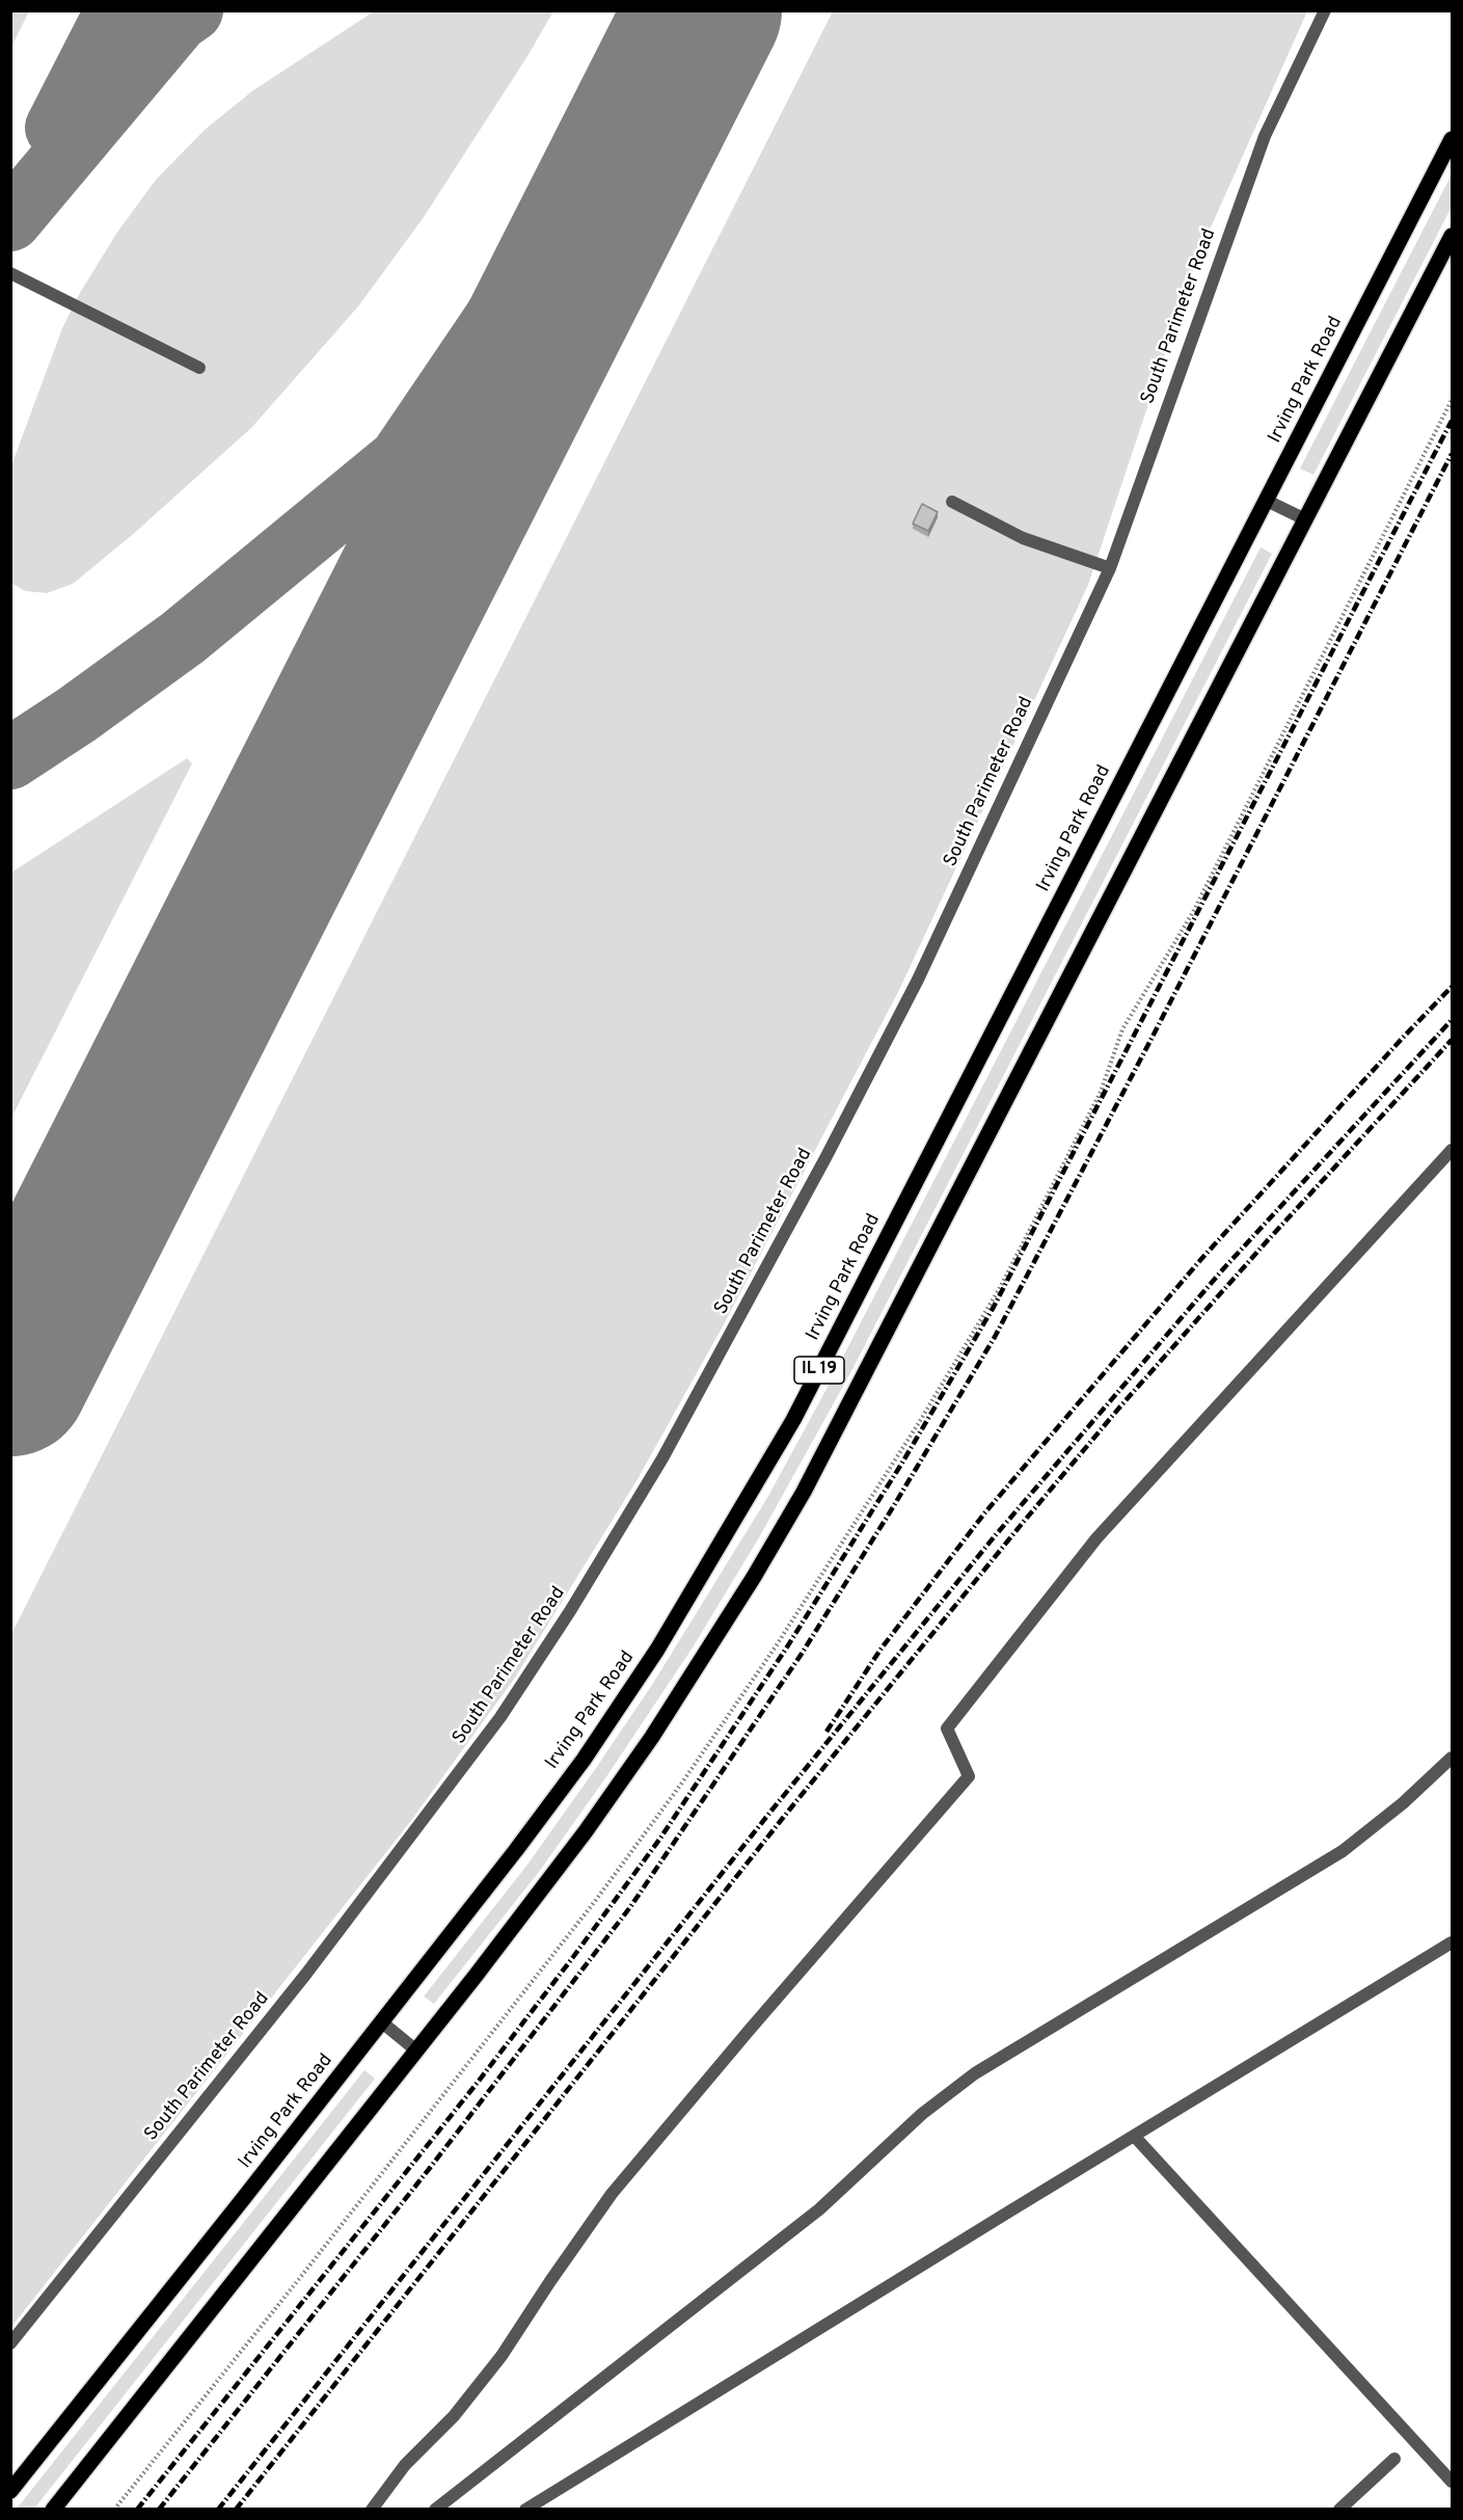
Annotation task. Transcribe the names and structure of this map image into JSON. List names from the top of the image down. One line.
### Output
{"streets":{"main road":["Irving Park Road","IL 19"],"lane":["South Parimeter Road"]}}
